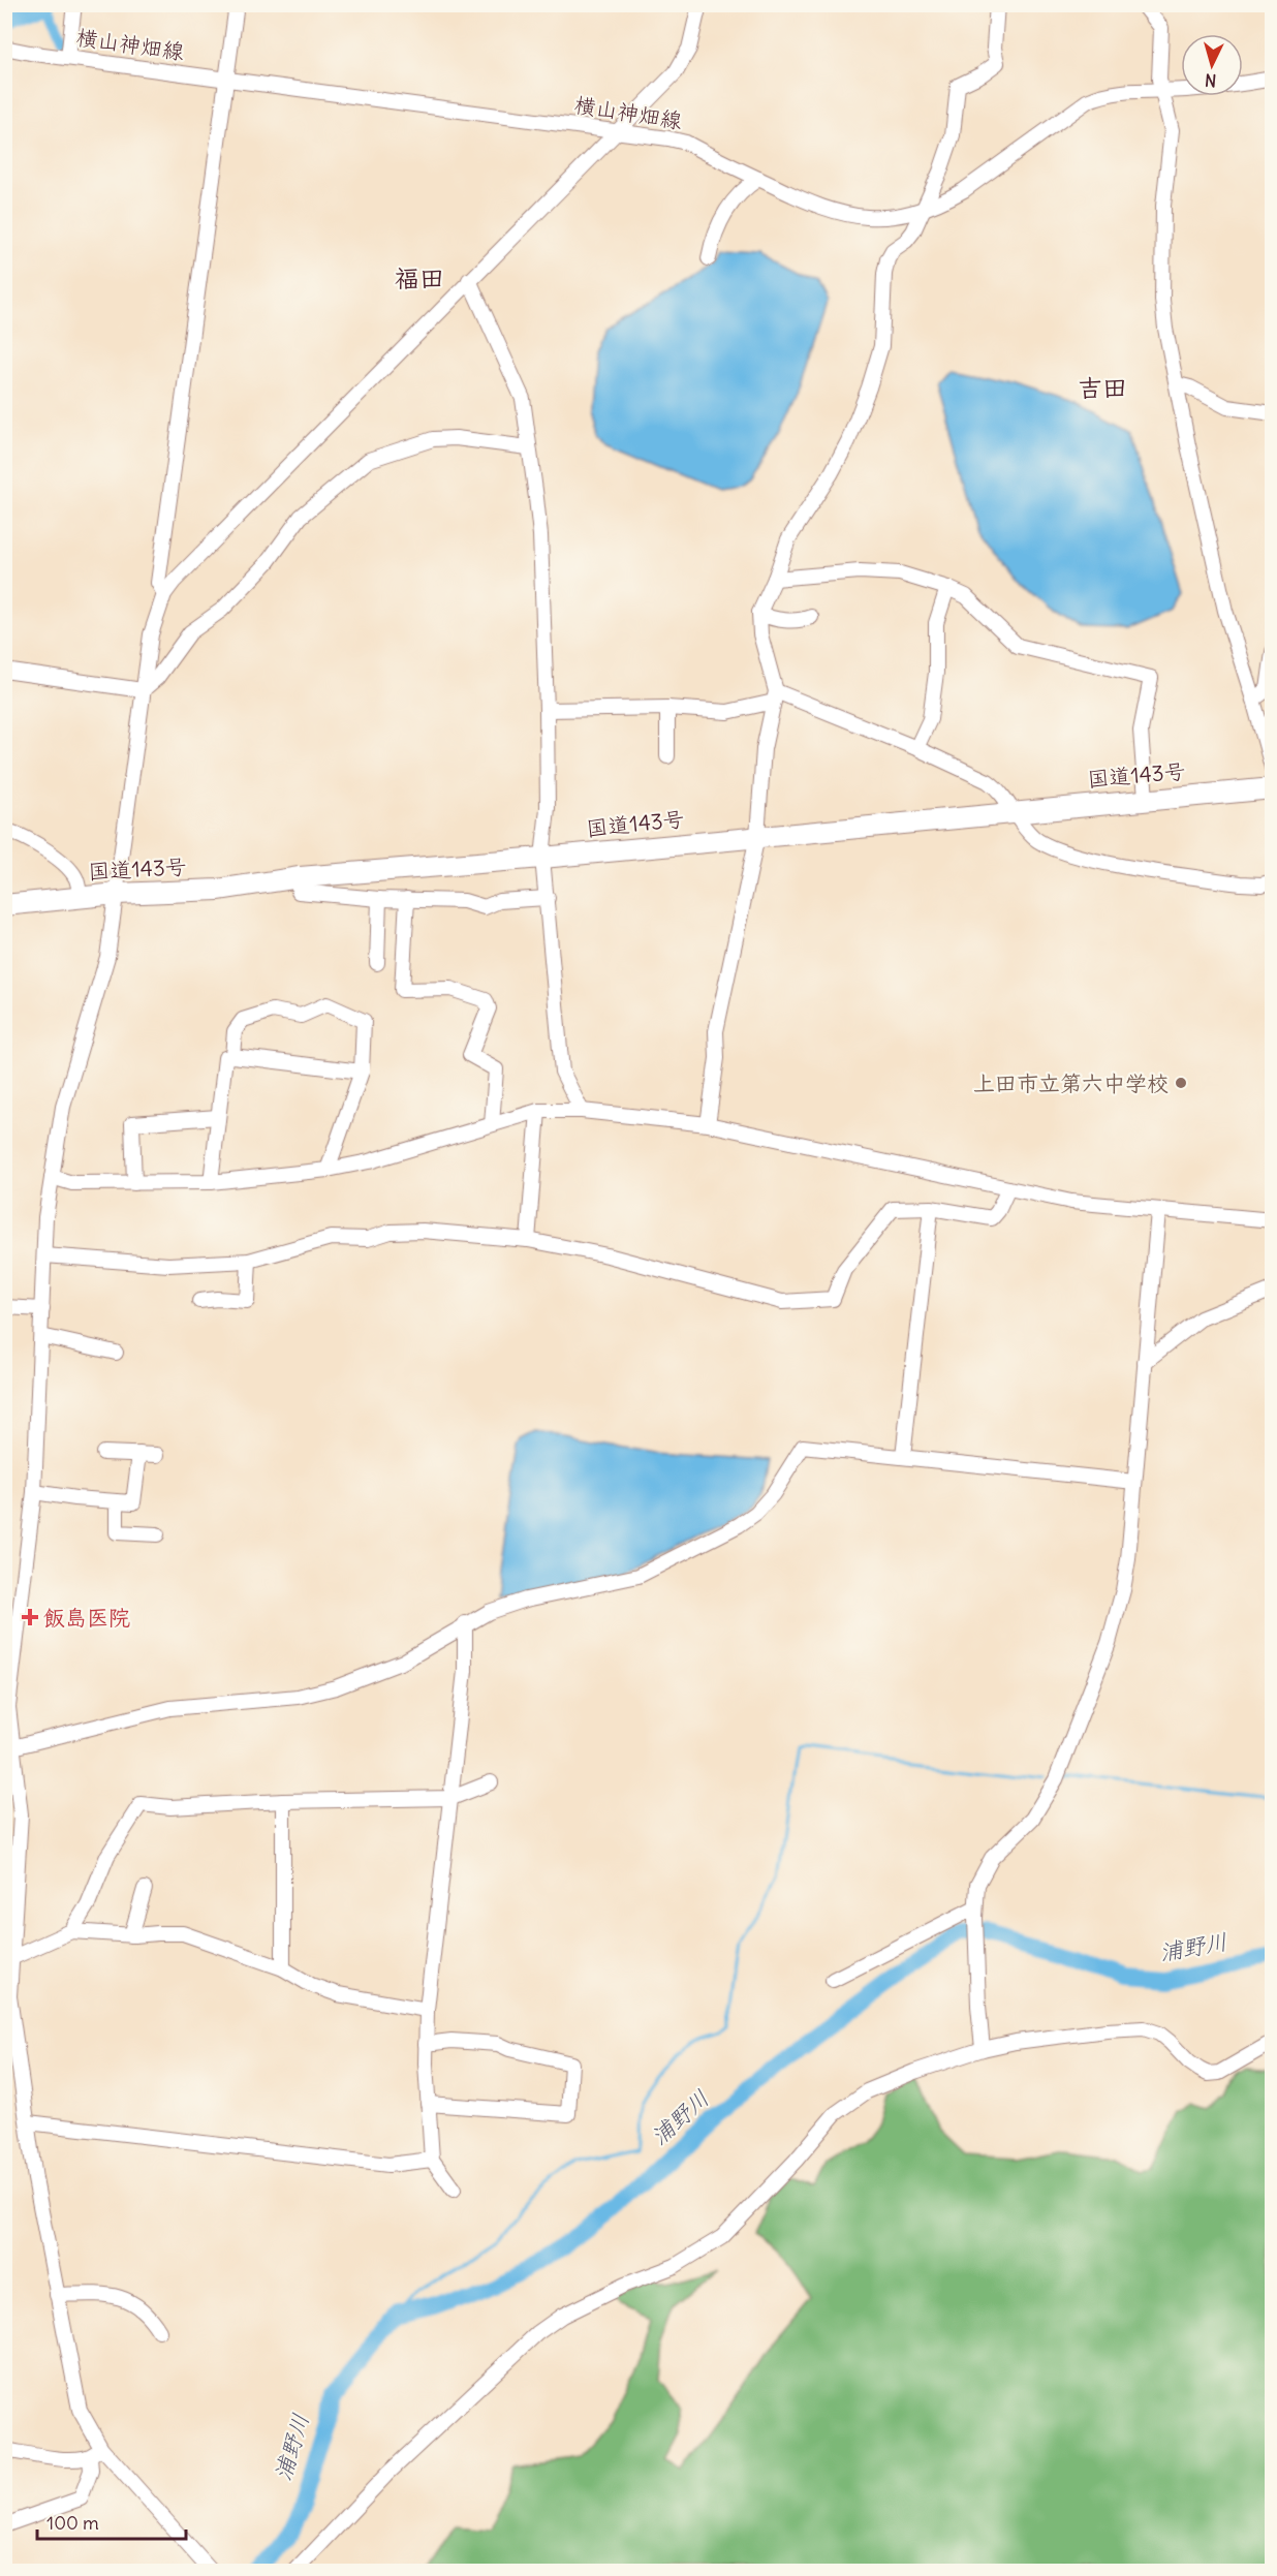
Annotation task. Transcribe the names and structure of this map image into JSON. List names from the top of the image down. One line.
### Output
{"streets":{"highway":["国道143号"],"street":["横山神畑線"]},"districts":["福田","吉田"],"water":["浦野川"],"places":{"other":["上田市立第六中学校"],"health":["飯島医院"]},"scale_bar":"100 m","north":"bottom"}
